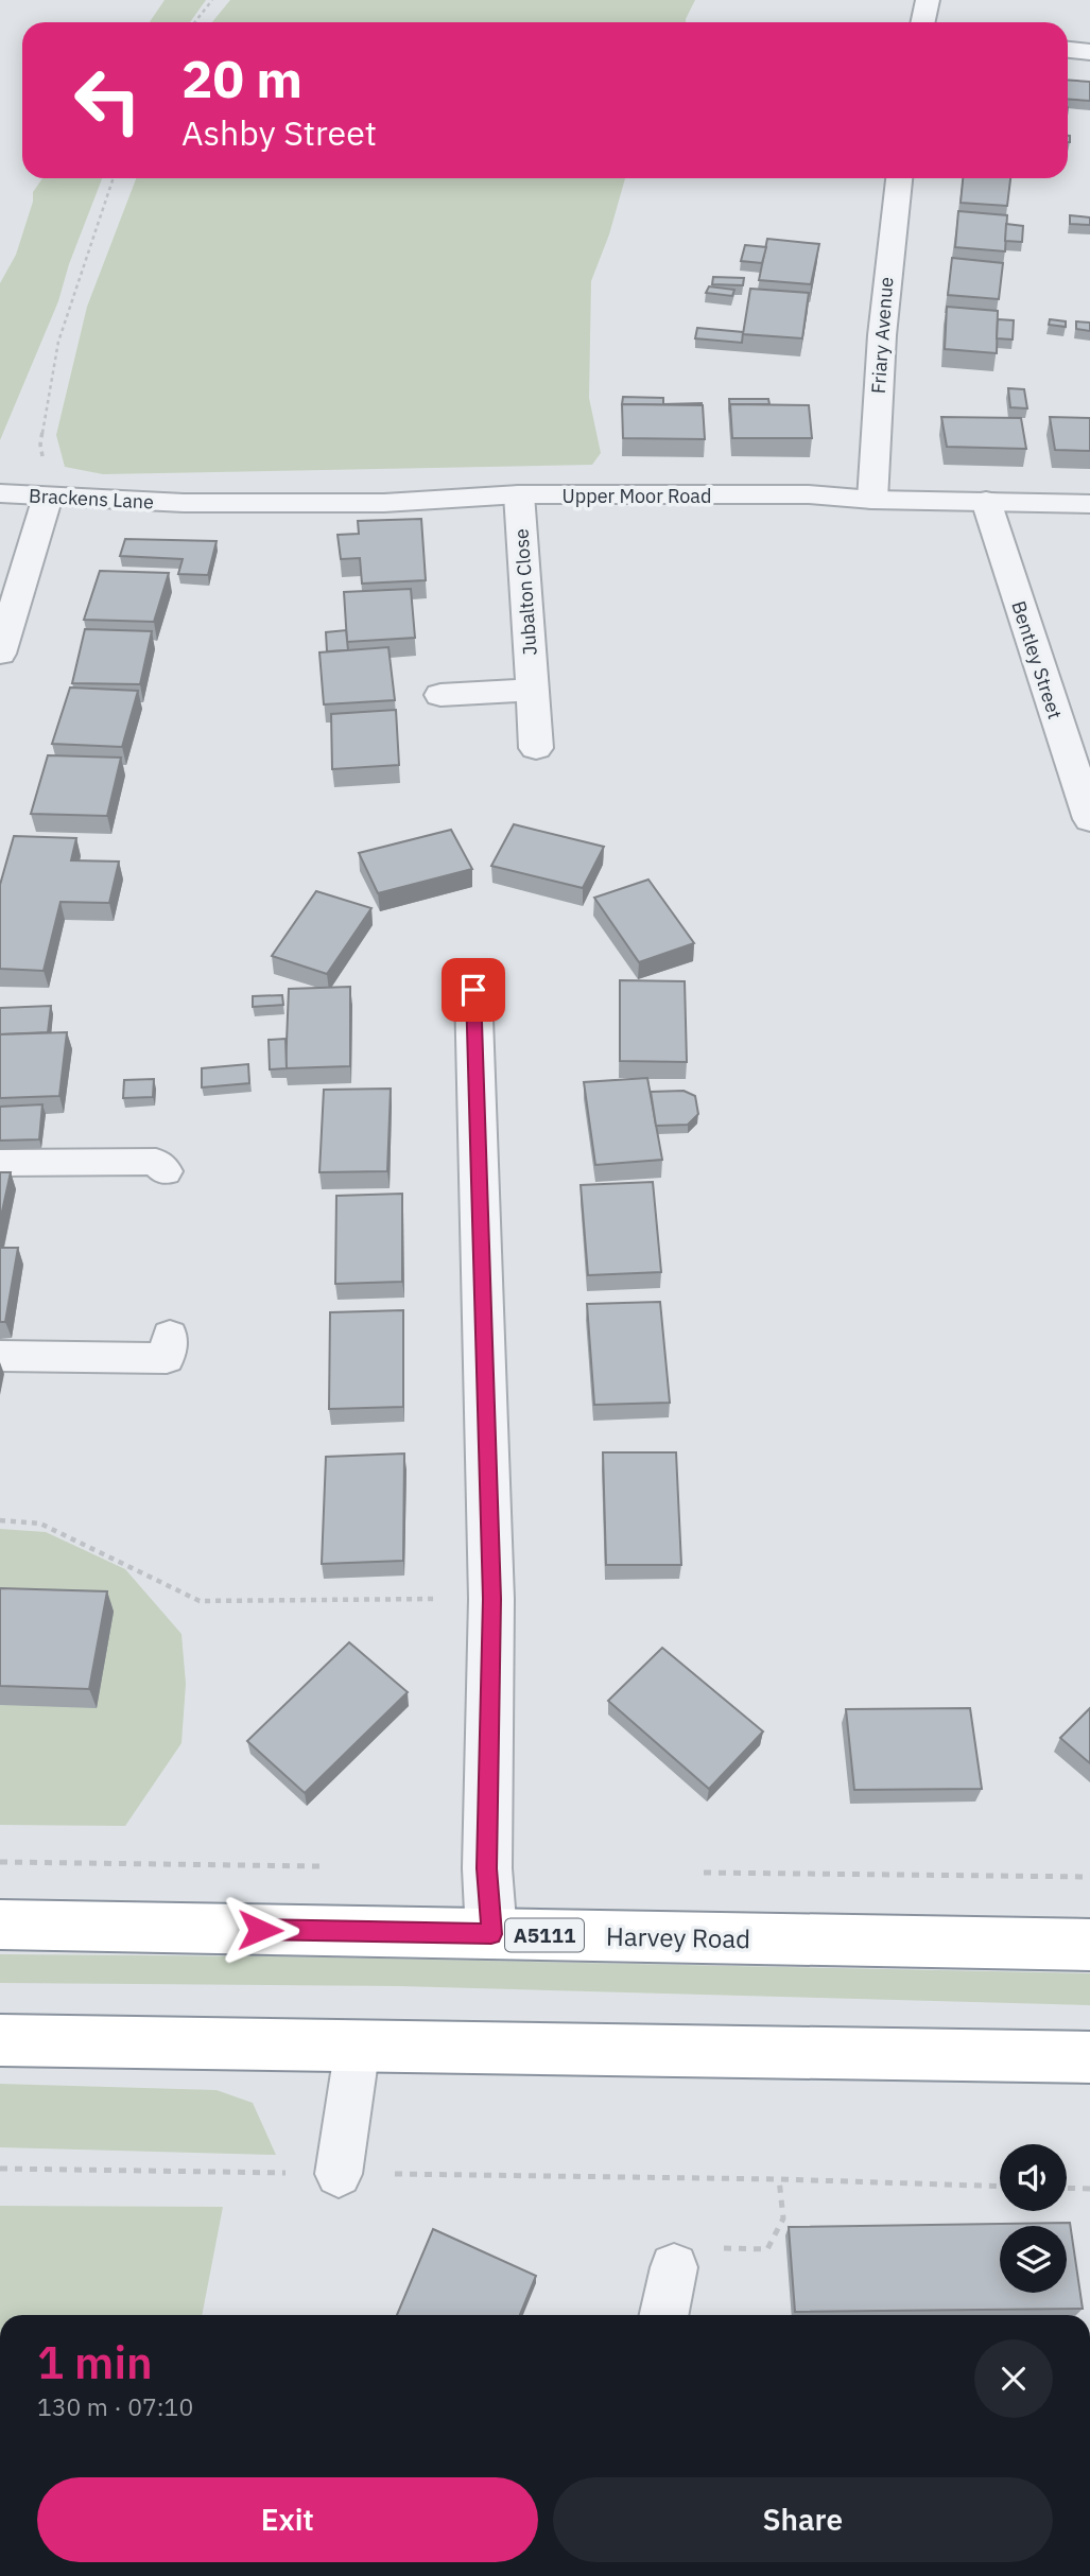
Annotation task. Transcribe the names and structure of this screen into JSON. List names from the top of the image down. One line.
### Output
{"streets":{"highway":["A5111","Harvey Road"],"street":["Friary Avenue","Upper Moor Road","Brackens Lane","Jubalton Close","Bentley Street"]},"crossings":[["Friary Avenue","Upper Moor Road"],["Upper Moor Road","Brackens Lane"],["Upper Moor Road","Jubalton Close"],["Upper Moor Road","Bentley Street"]],"page":{"turn":["20 m","Ashby Street"],"heading":["1 min","130 m · 07:10"],"buttons":["Exit","Share"]}}
